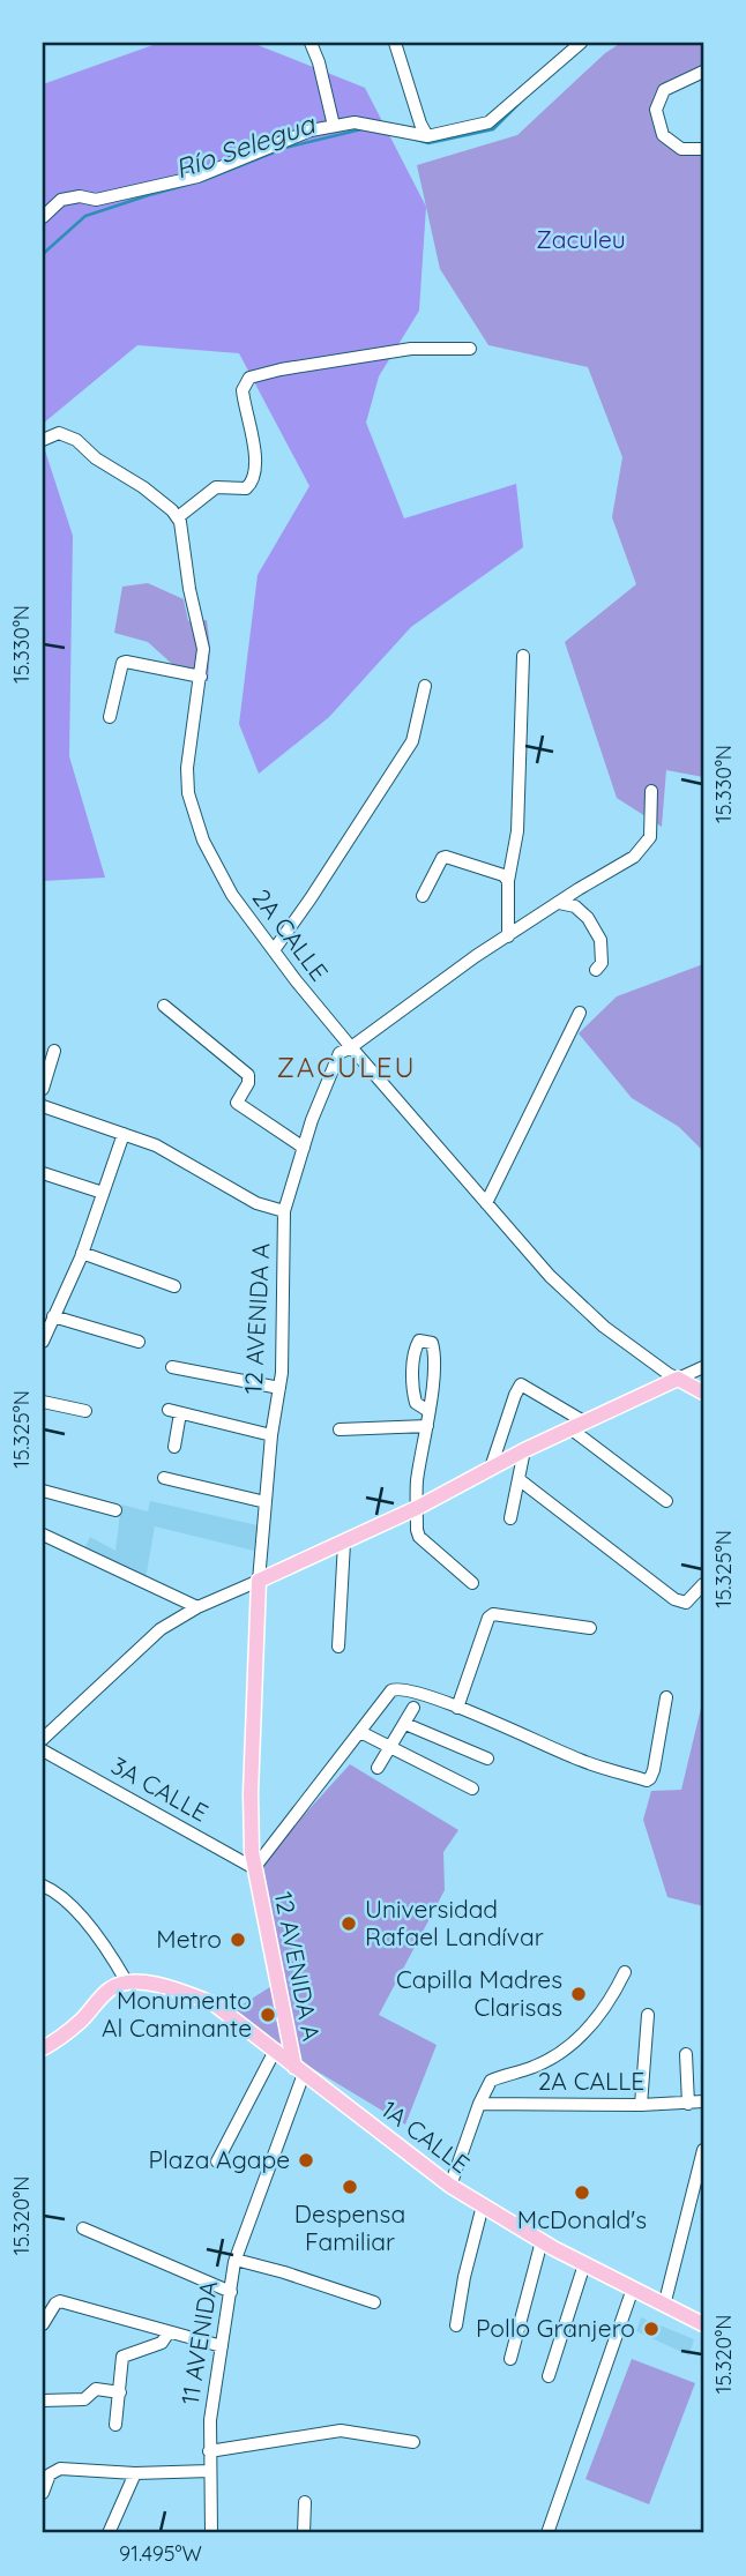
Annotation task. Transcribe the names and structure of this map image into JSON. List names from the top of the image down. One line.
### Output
{"streets":{"main road":["2A CALLE","12 AVENIDA A","1A CALLE"],"street":["3A CALLE","11 AVENIDA"]},"crossings":[["2A CALLE","12 AVENIDA A"],["12 AVENIDA A","3A CALLE"],["12 AVENIDA A","1A CALLE"],["12 AVENIDA A","11 AVENIDA"],["1A CALLE","11 AVENIDA"]],"districts":["ZACULEU"],"water":["Río Selegua"],"parks":["Zaculeu"],"places":["Universidad Rafael Landívar","Metro","Capilla Madres Clarisas","Monumento Al Caminante","Plaza Agape","Despensa Familiar","McDonald's","Pollo Granjero"],"coordinates":["15.330°N","15.325°N","15.320°N","91.495°W"]}
